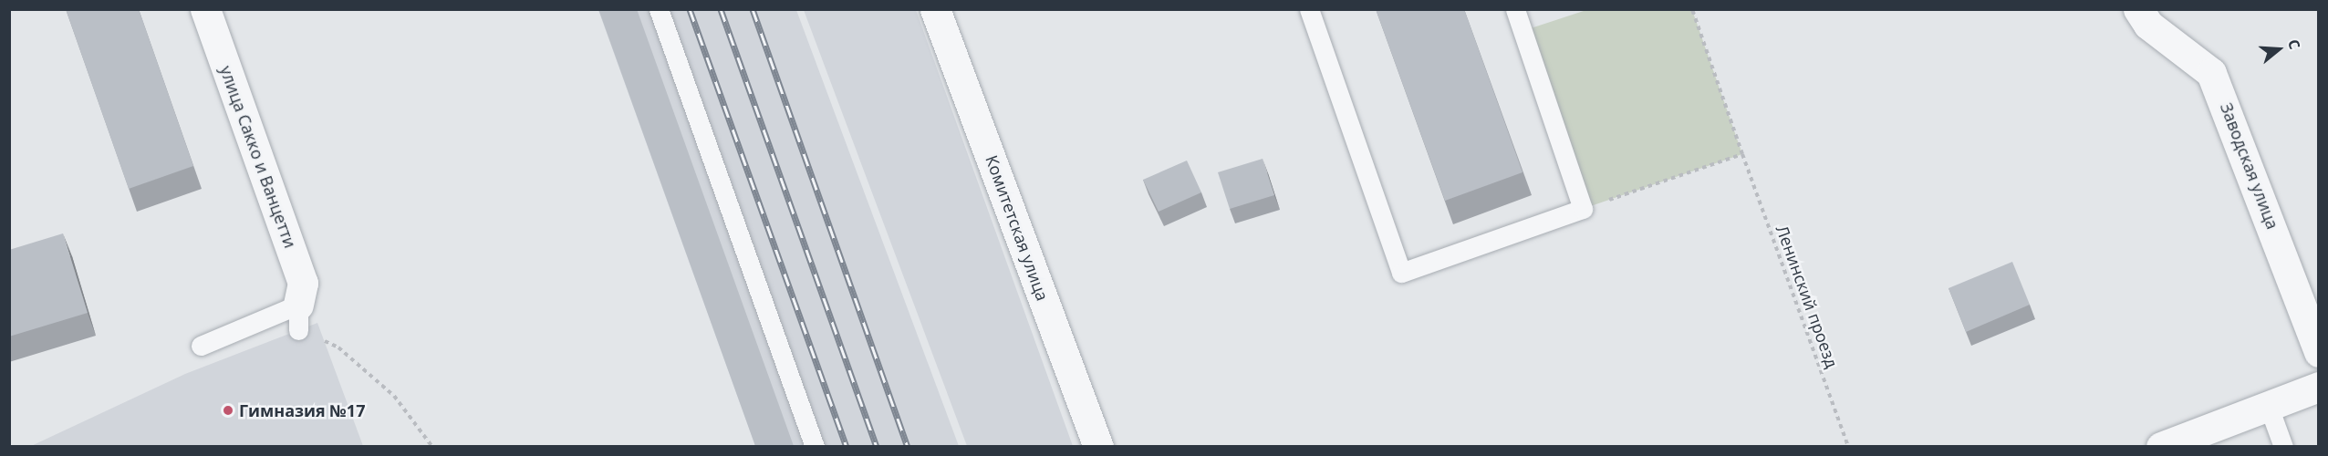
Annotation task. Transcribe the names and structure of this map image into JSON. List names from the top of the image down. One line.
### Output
{"streets":{"street":["улица Сакко и Ванцетти","Заводская улица","Комитетская улица"],"path":["Ленинский проезд"]},"places":["Гимназия №17"],"north":"right"}
